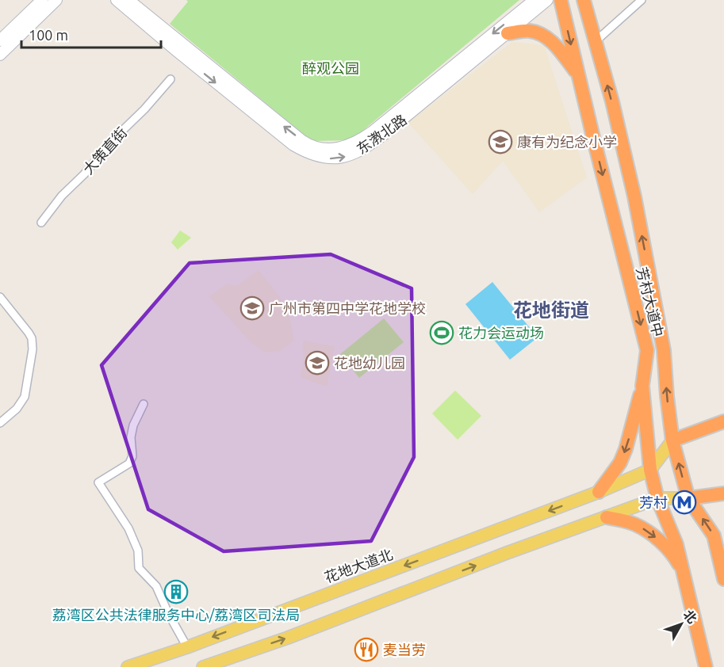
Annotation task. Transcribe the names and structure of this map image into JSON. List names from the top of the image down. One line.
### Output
{"streets":{"highway":["芳村大道中"],"main road":["东漖北路","花地大道北"],"street":["大策直街"]},"crossings":[["芳村大道中","花地大道北"]],"districts":["花地街道"],"parks":["醉观公园"],"places":{"school or university":["康有为纪念小学","广州市第四中学花地学校","花地幼儿园"],"sports":["花力会运动场"],"metro station":["芳村"],"building":["荔湾区公共法律服务中心/荔湾区司法局"],"restaurant":["麦当劳"]},"scale_bar":"100 m","north":"top right"}
